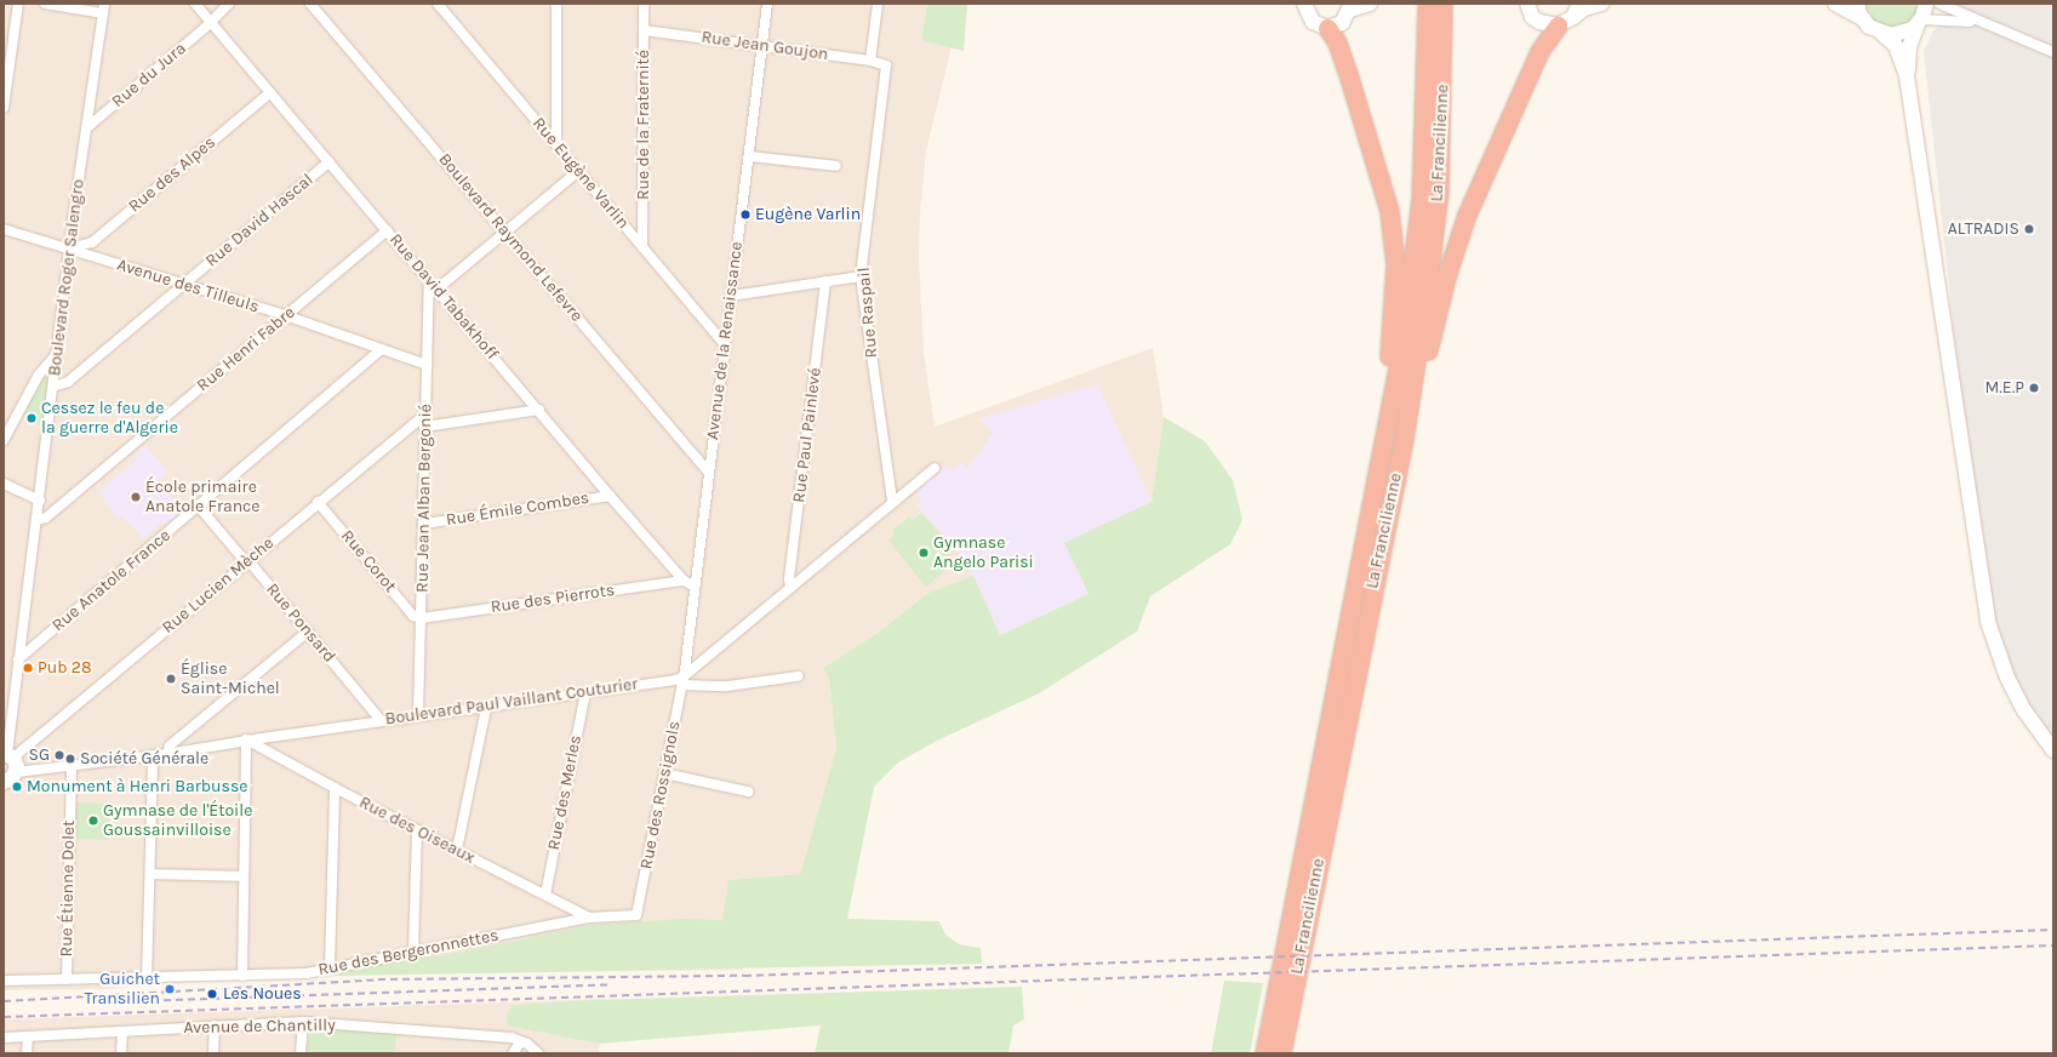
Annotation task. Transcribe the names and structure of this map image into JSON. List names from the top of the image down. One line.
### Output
{"streets":{"highway":["La Francilienne"],"street":["Rue Jean Goujon","Rue du Jura","Rue de la Fraternité","Rue Eugène Varlin","Rue des Alpes","Rue David Hascal","Boulevard Raymond Lefevre","Boulevard Roger Salengro","Avenue des Tilleuls","Rue David Tabakhoff","Rue Raspail","Avenue de la Renaissance","Rue Henri Fabre","Rue Paul Painlevé","Rue Jean Alban Bergonié","Rue Émile Combes","Rue Corot","Rue Anatole France","Rue Lucien Mèche","Rue des Pierrots","Rue Ponsard","Boulevard Paul Vaillant Couturier","Rue des Merles","Rue des Rossignols","Rue des Oiseaux","Rue Étienne Dolet","Rue des Bergeronnettes","Avenue de Chantilly"]},"crossings":[["Rue Jean Goujon","Rue de la Fraternité"],["Rue Jean Goujon","Rue Raspail"],["Rue Jean Goujon","Avenue de la Renaissance"],["Rue du Jura","Boulevard Roger Salengro"],["Rue du Jura","Rue David Tabakhoff"],["Rue de la Fraternité","Rue Eugène Varlin"],["Rue Eugène Varlin","Avenue de la Renaissance"],["Rue des Alpes","Boulevard Roger Salengro"],["Rue des Alpes","Avenue des Tilleuls"],["Rue des Alpes","Rue David Tabakhoff"],["Rue David Hascal","Boulevard Roger Salengro"],["Rue David Hascal","Avenue des Tilleuls"],["Rue David Hascal","Rue David Tabakhoff"],["Boulevard Raymond Lefevre","Avenue de la Renaissance"],["Boulevard Roger Salengro","Avenue des Tilleuls"],["Boulevard Roger Salengro","Rue Henri Fabre"],["Boulevard Roger Salengro","Rue Anatole France"],["Boulevard Roger Salengro","Rue Lucien Mèche"],["Boulevard Roger Salengro","Boulevard Paul Vaillant Couturier"],["Avenue des Tilleuls","Rue Henri Fabre"],["Avenue des Tilleuls","Rue Jean Alban Bergonié"],["Avenue des Tilleuls","Rue Anatole France"],["Rue David Tabakhoff","Avenue de la Renaissance"],["Rue David Tabakhoff","Rue Henri Fabre"],["Rue David Tabakhoff","Rue Jean Alban Bergonié"],["Rue David Tabakhoff","Rue Émile Combes"],["Rue David Tabakhoff","Rue des Pierrots"],["Avenue de la Renaissance","Boulevard Paul Vaillant Couturier"],["Avenue de la Renaissance","Rue des Rossignols"],["Rue Jean Alban Bergonié","Rue Émile Combes"],["Rue Jean Alban Bergonié","Rue Corot"],["Rue Jean Alban Bergonié","Rue Lucien Mèche"],["Rue Jean Alban Bergonié","Rue des Pierrots"],["Rue Jean Alban Bergonié","Boulevard Paul Vaillant Couturier"],["Rue Corot","Rue Lucien Mèche"],["Rue Corot","Rue des Pierrots"],["Rue Anatole France","Rue Ponsard"],["Rue Lucien Mèche","Rue Ponsard"],["Rue Lucien Mèche","Boulevard Paul Vaillant Couturier"],["Rue Ponsard","Boulevard Paul Vaillant Couturier"],["Boulevard Paul Vaillant Couturier","Rue des Merles"],["Boulevard Paul Vaillant Couturier","Rue des Rossignols"],["Boulevard Paul Vaillant Couturier","Rue des Oiseaux"],["Boulevard Paul Vaillant Couturier","Rue Étienne Dolet"],["Rue des Merles","Rue des Oiseaux"],["Rue des Rossignols","Rue des Bergeronnettes"],["Rue des Oiseaux","Rue des Bergeronnettes"],["Rue Étienne Dolet","Rue des Bergeronnettes"]],"places":["Eugène Varlin","ALTRADIS","M.E.P","Cessez le feu de la guerre d'Algerie","École primaire Anatole France","Gymnase Angelo Parisi","Pub 28","Église Saint-Michel","SG","Société Générale","Monument à Henri Barbusse","Gymnase de l'Étoile Goussainvilloise","Guichet Transilien","Les Noues"]}
